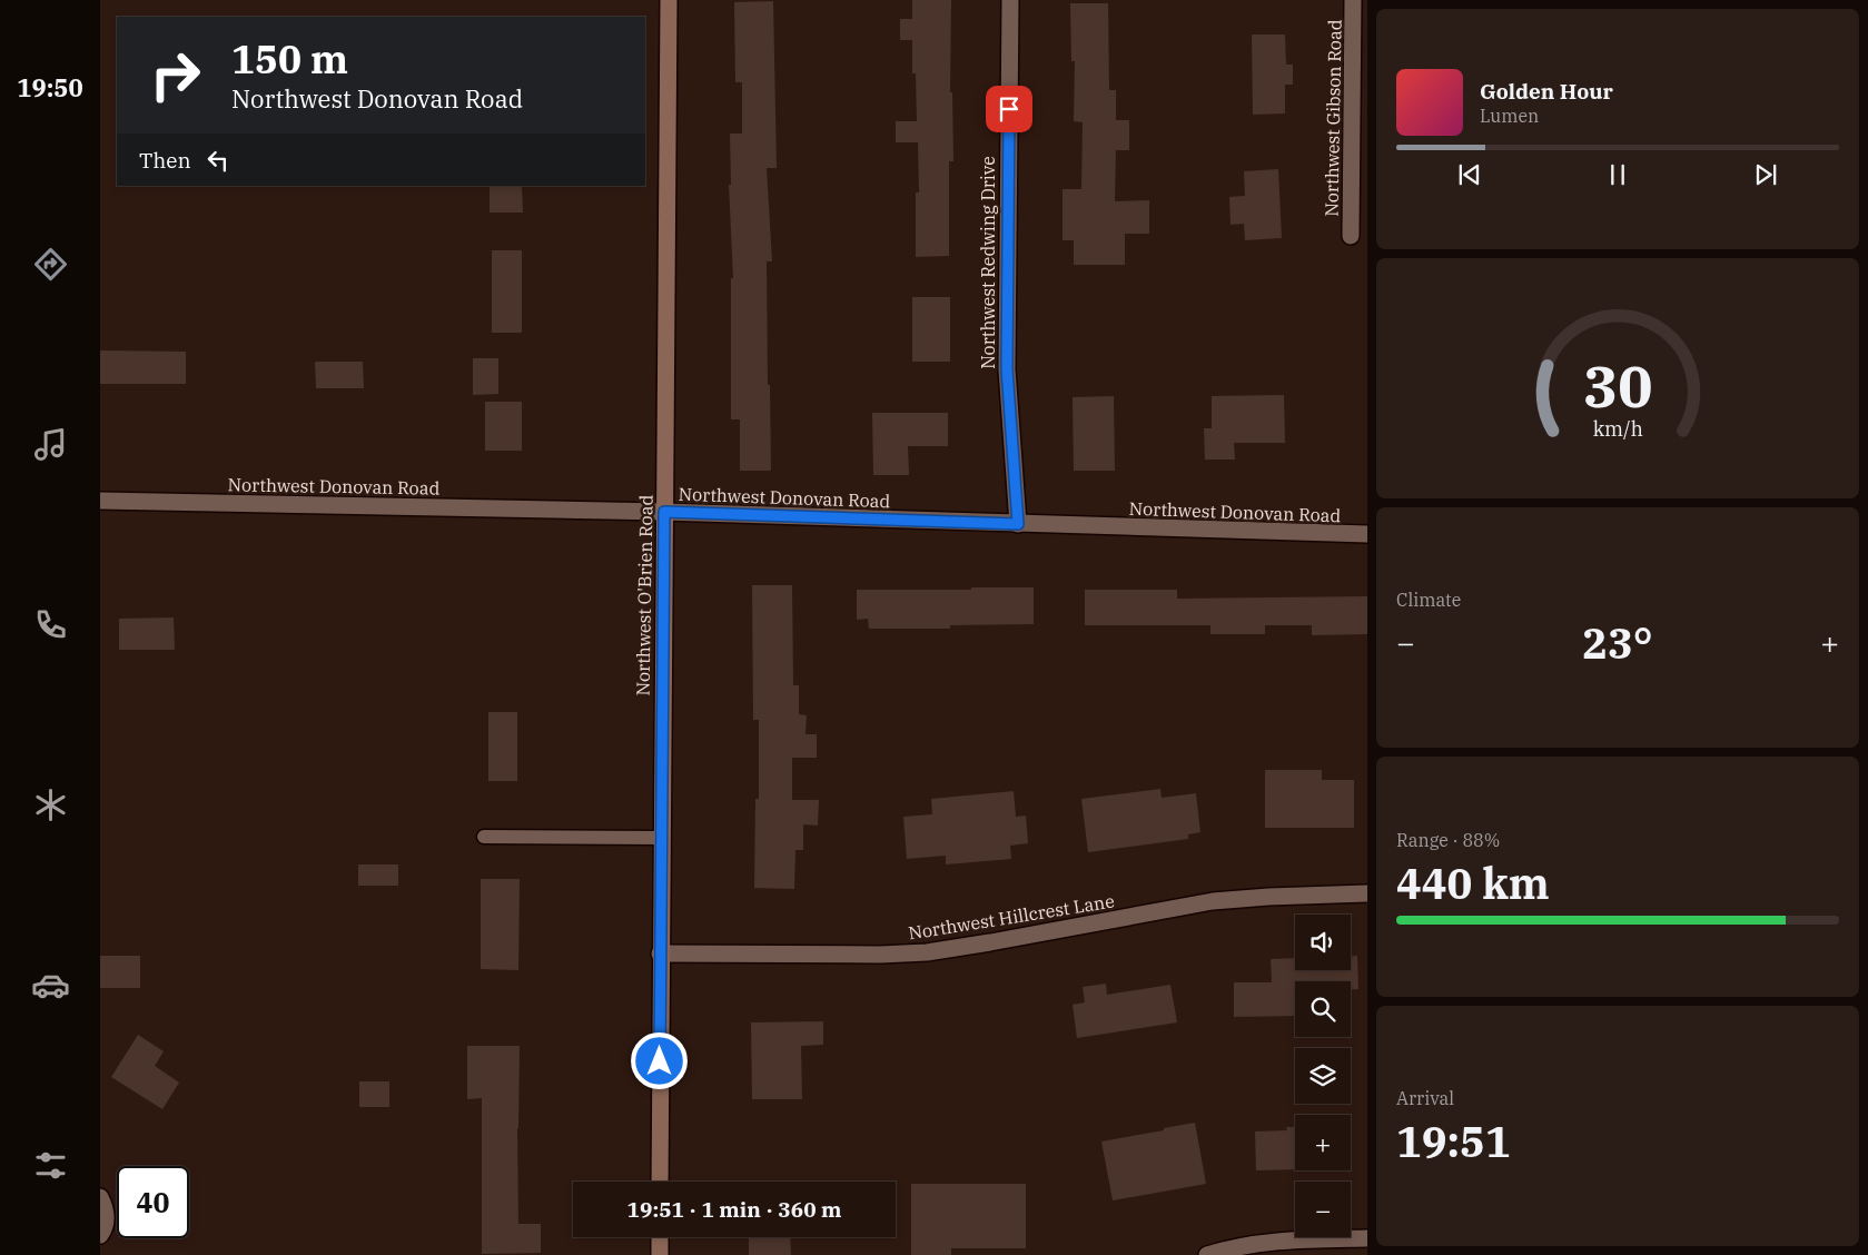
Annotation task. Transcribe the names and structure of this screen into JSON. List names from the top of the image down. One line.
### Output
{"streets":{"street":["Northwest Gibson Road","Northwest Redwing Drive","Northwest Donovan Road","Northwest O'Brien Road","Northwest Hillcrest Lane"]},"crossings":[["Northwest Redwing Drive","Northwest Donovan Road"],["Northwest Donovan Road","Northwest O'Brien Road"],["Northwest O'Brien Road","Northwest Hillcrest Lane"]],"page":{"tabs":"19:50","turn":["150 m","Northwest Donovan Road"],"song":["Golden Hour","Lumen"],"then":"Then","tile":["Climate",["Range · 88%","440 km"],["Arrival","19:51"]],"heat":["−","23°","+"],"map_buttons":["+","−"],"limit":"40","trip":"19:51 · 1 min · 360 m","gauge":["30","km/h"]}}
